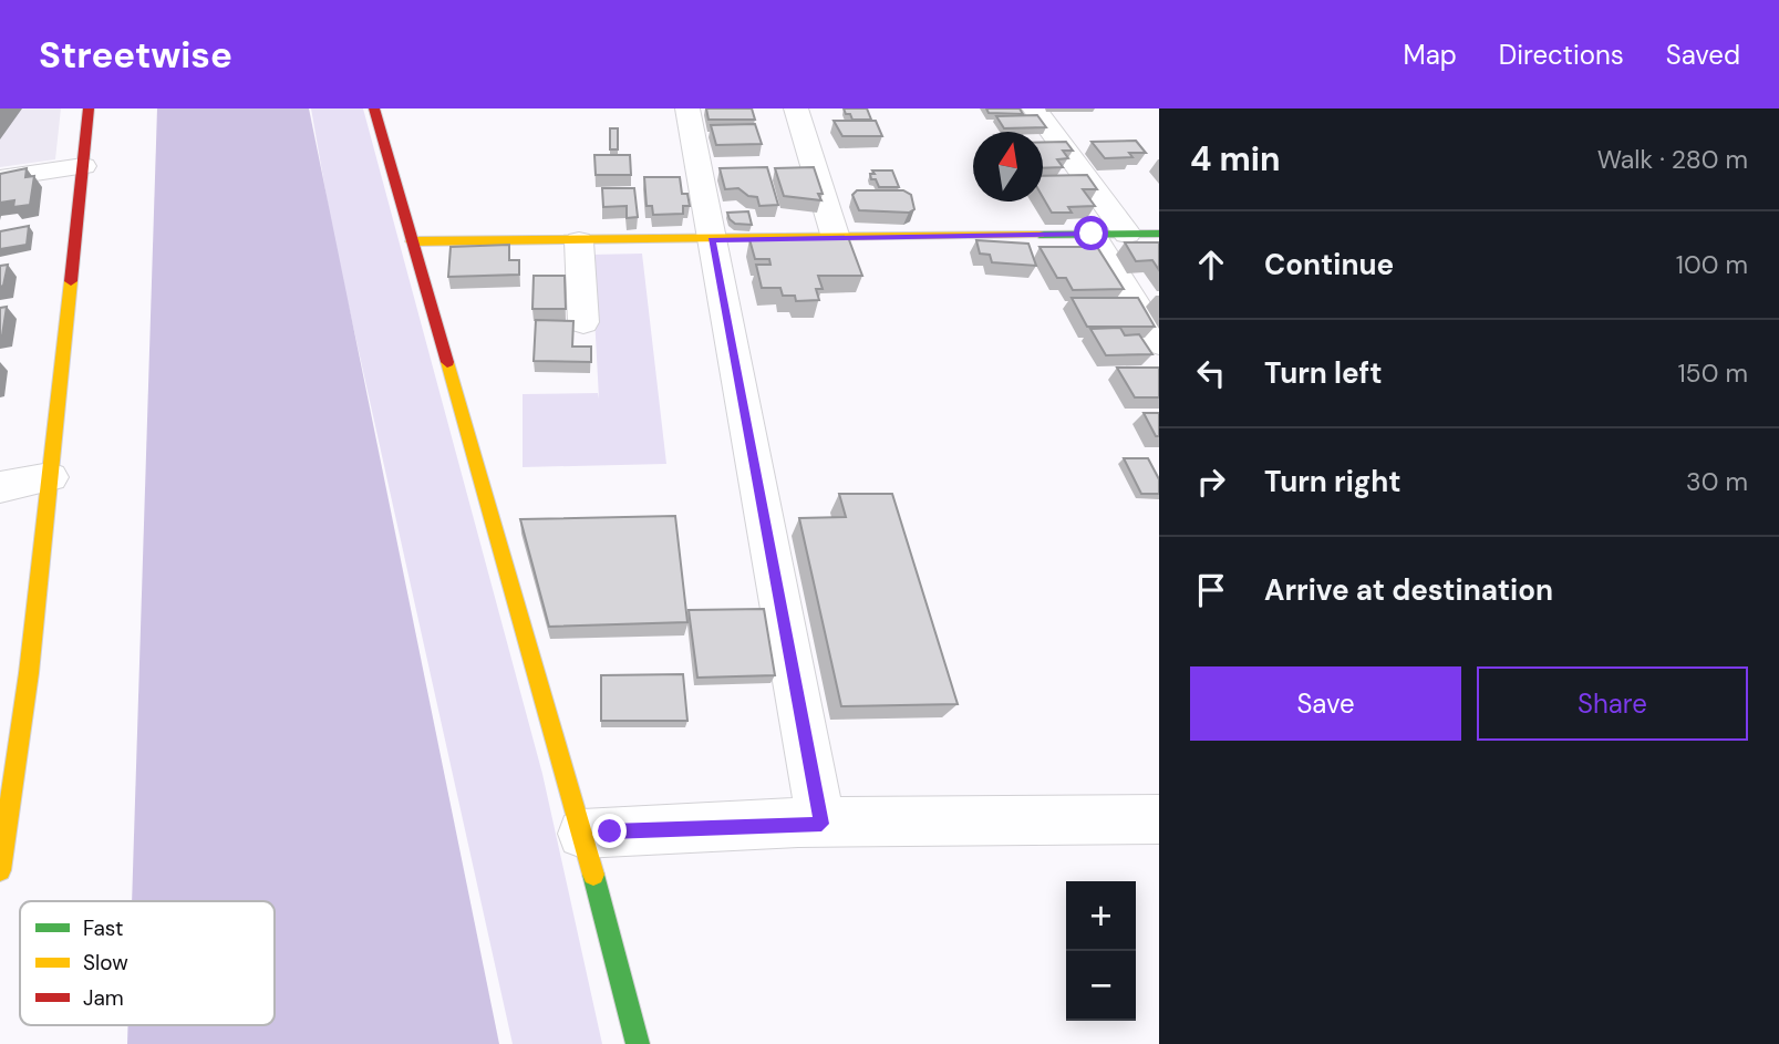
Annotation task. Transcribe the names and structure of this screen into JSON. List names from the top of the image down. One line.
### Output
{"legend":["Fast","Slow","Jam"],"north":"top","page":{"header":"Streetwise","nav":["Map","Directions","Saved"],"heading":["4 min","Walk · 280 m"],"list":[["Continue","100 m"],["Turn left","150 m"],["Turn right","30 m"],"Arrive at destination"],"buttons":["Save","Share"],"map_buttons":["+","−"]}}
